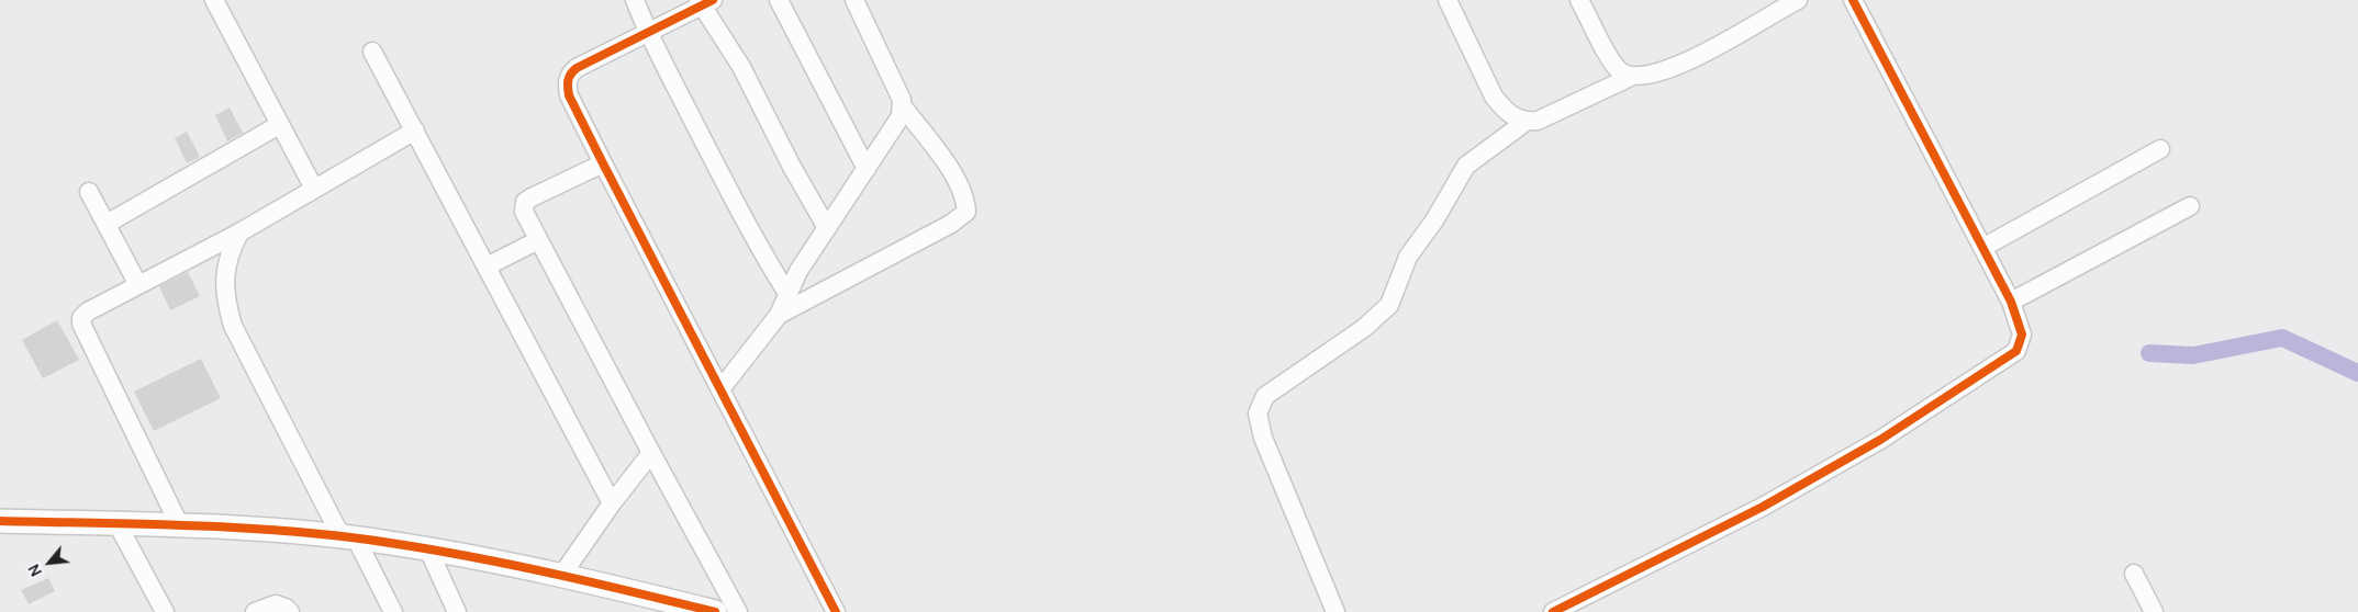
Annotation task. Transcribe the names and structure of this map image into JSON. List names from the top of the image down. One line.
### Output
{"north":"bottom left"}
